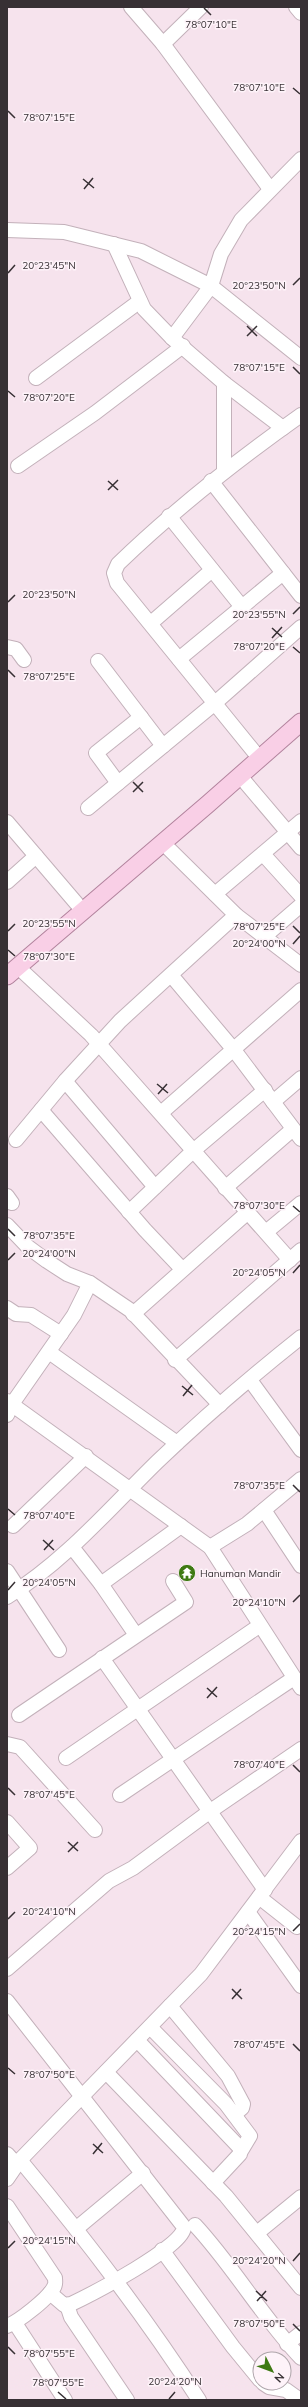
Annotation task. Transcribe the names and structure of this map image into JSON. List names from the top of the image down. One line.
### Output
{"places":{"temple":["Hanuman Mandir"]},"north":"bottom right","coordinates":["78°07'10\"E","78°07'15\"E","20°23'45\"N","20°23'50\"N","78°07'20\"E","20°23'55\"N","78°07'25\"E","20°24'00\"N","78°07'30\"E","78°07'35\"E","20°24'05\"N","78°07'40\"E","20°24'10\"N","78°07'45\"E","20°24'15\"N","78°07'50\"E","20°24'20\"N","78°07'55\"E"]}
